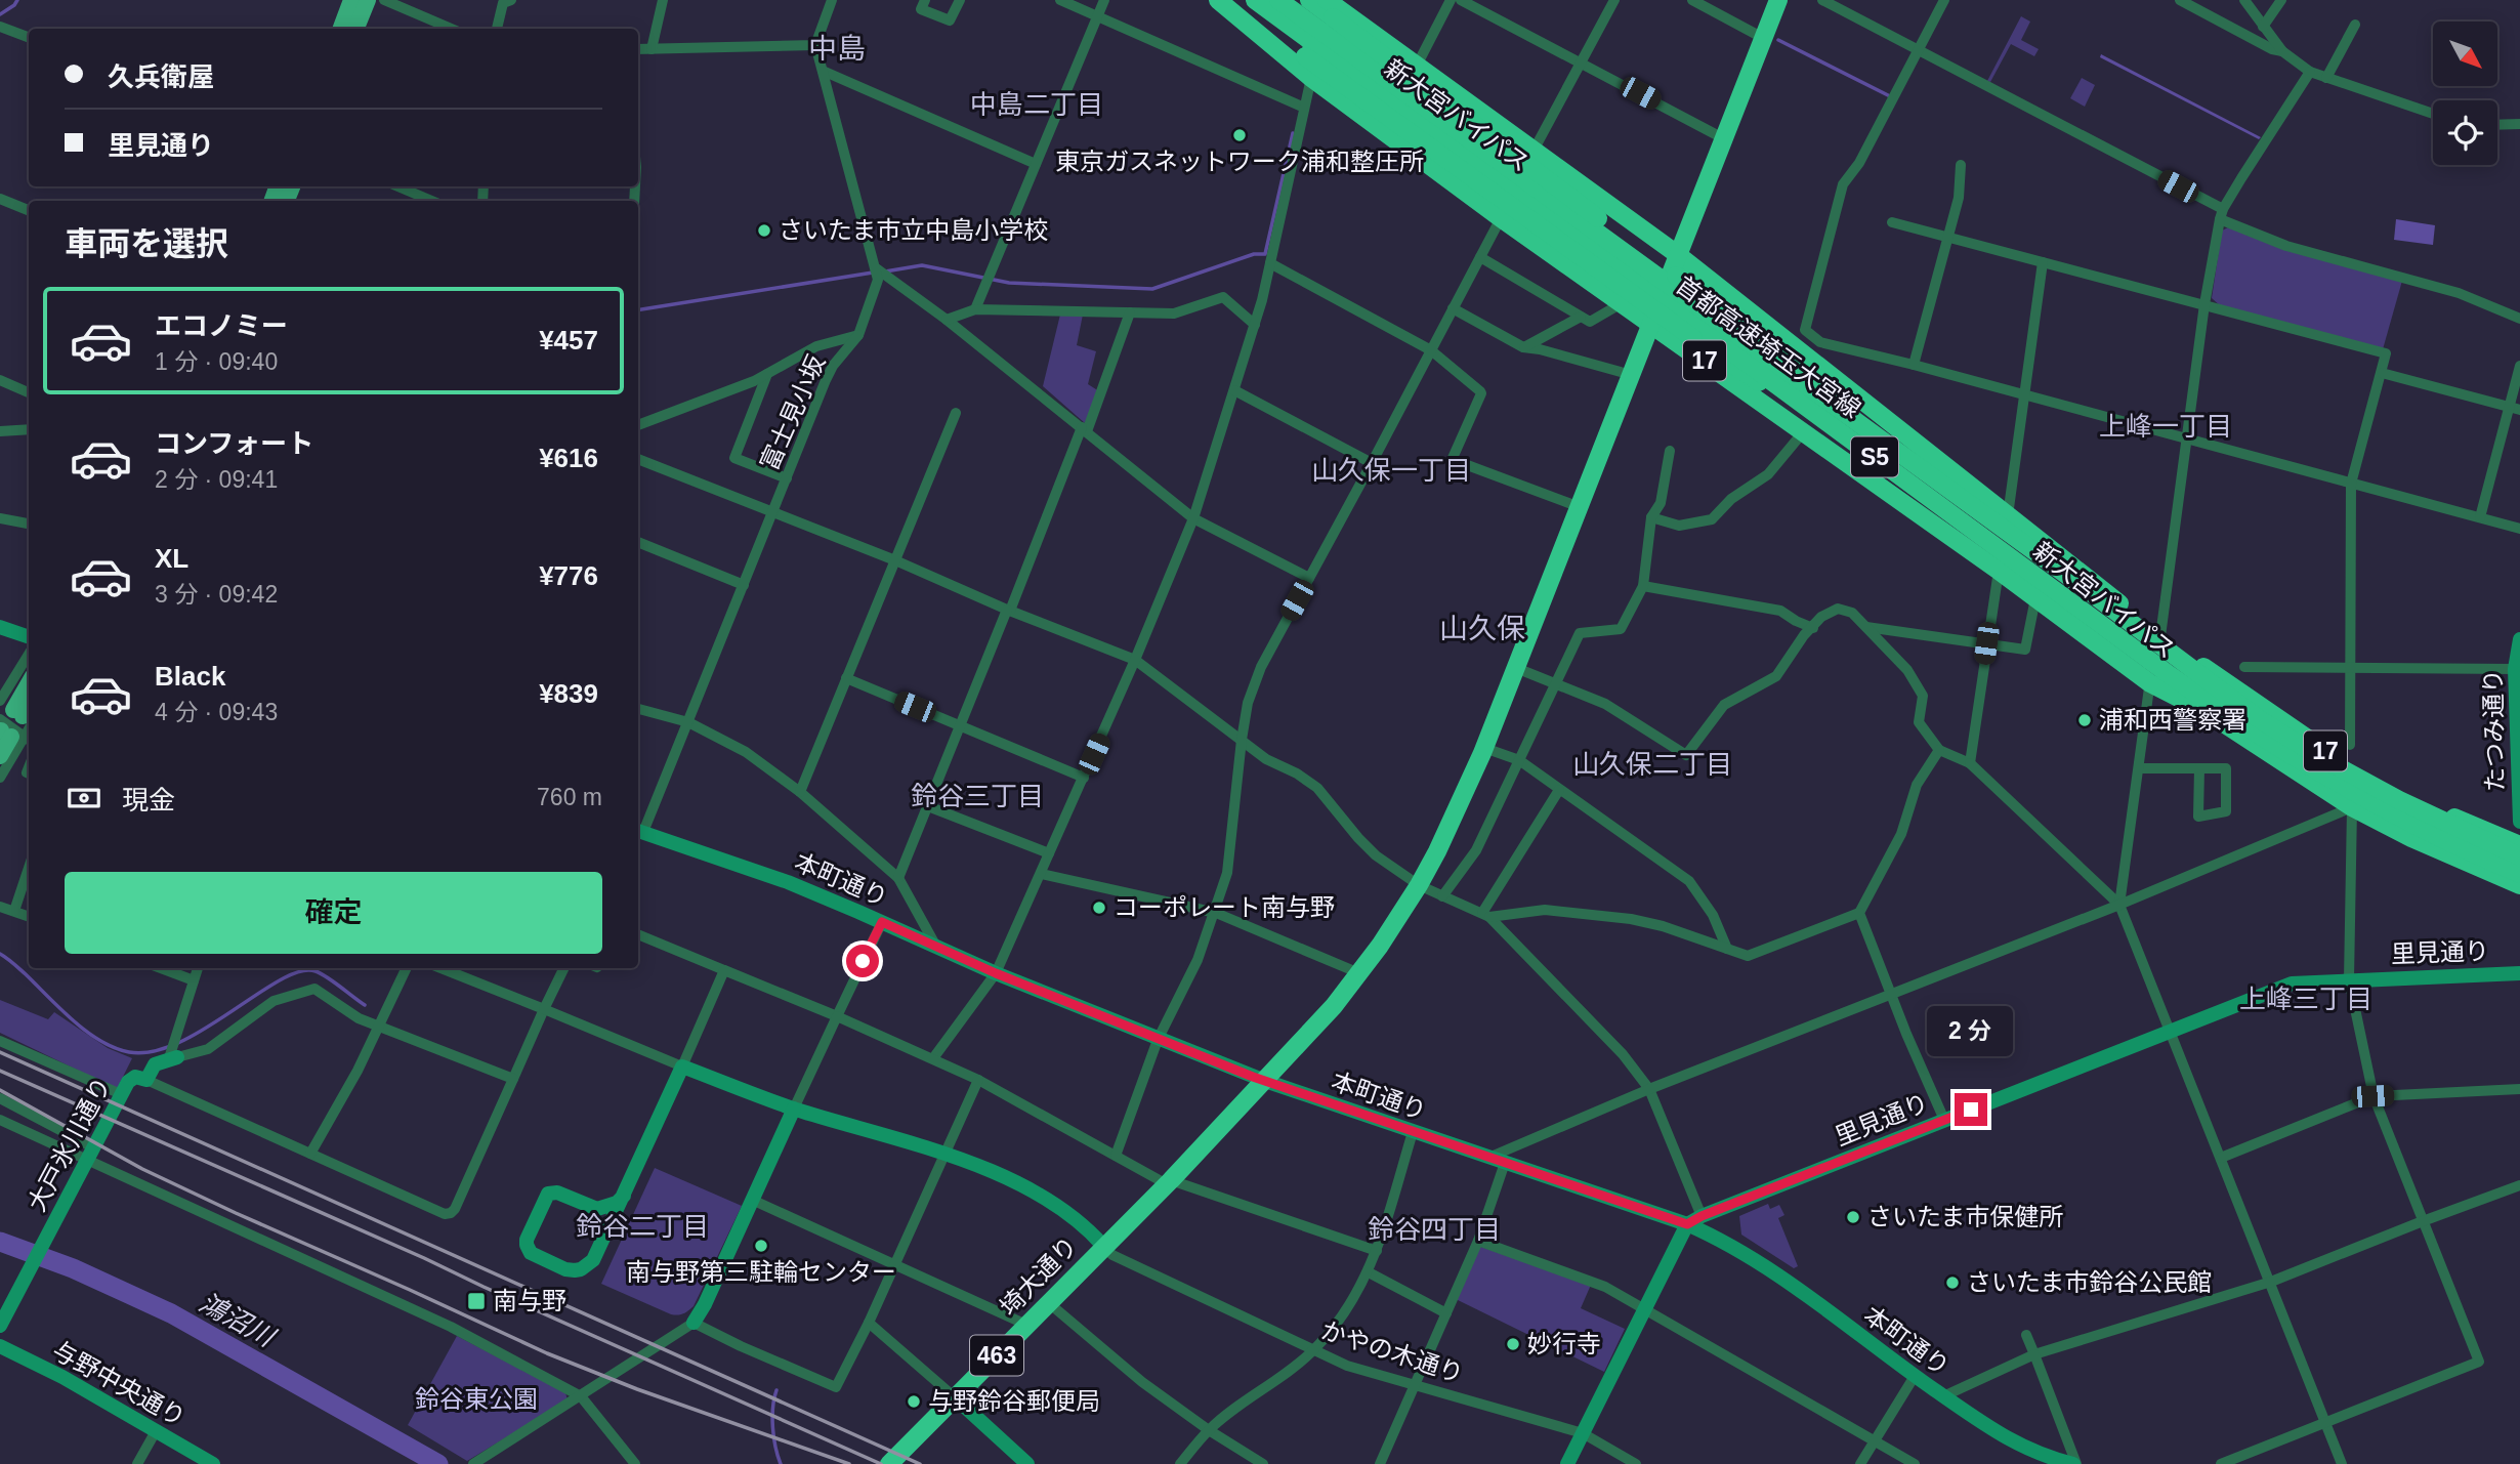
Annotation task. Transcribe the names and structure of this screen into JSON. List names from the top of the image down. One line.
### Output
{"streets":{"highway":["新大宮バイパス","首都高速埼玉大宮線","17","S5","埼大通り","463"],"street":["富士見小坂","たつみ通り","本町通り","里見通り","大戸氷川通り","かやの木通り","与野中央通り"]},"crossings":[["新大宮バイパス","首都高速埼玉大宮線"],["新大宮バイパス","17"],["17","463"],["富士見小坂","本町通り"],["本町通り","里見通り"],["本町通り","463"],["埼大通り","かやの木通り"],["埼大通り","463"],["かやの木通り","463"]],"districts":["中島","中島二丁目","上峰一丁目","山久保一丁目","山久保","山久保二丁目","鈴谷三丁目","上峰三丁目","鈴谷二丁目","鈴谷四丁目"],"water":["鴻沼川"],"parks":["鈴谷東公園"],"places":{"other":["東京ガスネットワーク浦和整圧所","さいたま市立中島小学校","浦和西警察署","コーポレート南与野","さいたま市保健所","南与野第三駐輪センター","さいたま市鈴谷公民館","妙行寺","与野鈴谷郵便局"],"transit":["南与野"]},"north":"bottom right","page":{"banner":["久兵衛屋","里見通り"],"heading":"車両を選択","list":[{"name":"エコノミー","note":"1 分 · 09:40","value":"¥457"},{"name":"コンフォート","note":"2 分 · 09:41","value":"¥616"},{"name":"XL","note":"3 分 · 09:42","value":"¥776"},{"name":"Black","note":"4 分 · 09:43","value":"¥839"}],"pay":["現金","760 m"],"buttons":"確定","bubble":"2 分"}}
